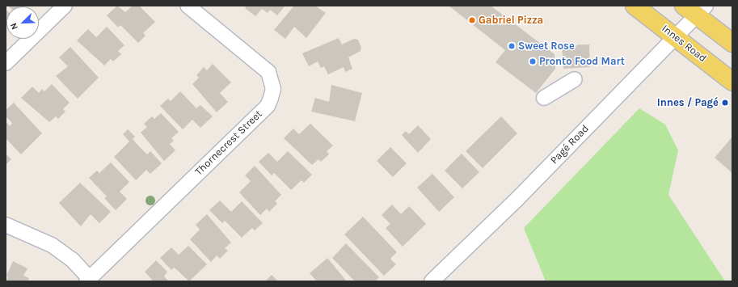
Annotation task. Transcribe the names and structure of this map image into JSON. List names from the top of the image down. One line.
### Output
{"streets":{"main road":["Innes Road"],"street":["Thornecrest Street","Pagé Road"]},"crossings":[["Innes Road","Pagé Road"]],"places":["Gabriel Pizza","Sweet Rose","Pronto Food Mart","Innes / Pagé"],"north":"bottom left"}
